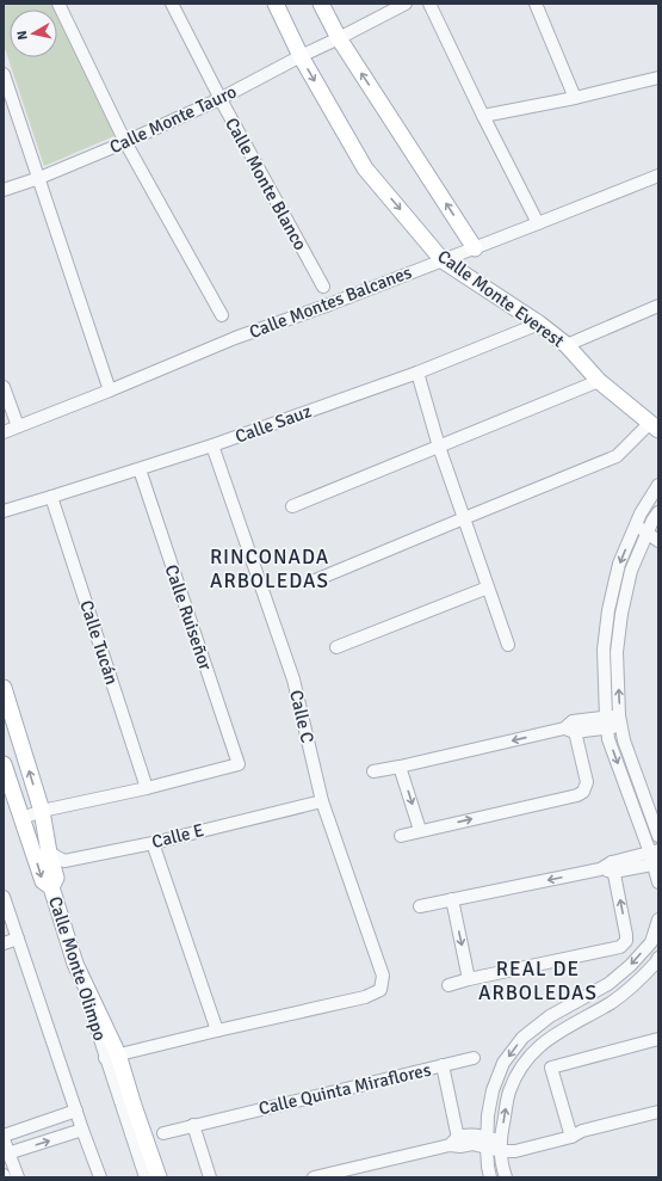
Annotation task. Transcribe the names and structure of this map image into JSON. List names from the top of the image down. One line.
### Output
{"streets":{"main road":["Calle Monte Everest","Calle Monte Olimpo"],"street":["Calle Monte Tauro","Calle Monte Blanco","Calle Montes Balcanes","Calle Sauz","Calle Ruiseñor","Calle Tucán","Calle C","Calle E","Calle Quinta Miraflores"]},"crossings":[["Calle Monte Tauro","Calle Monte Blanco"],["Calle Monte Tauro","Calle Monte Everest"],["Calle Monte Everest","Calle Montes Balcanes"],["Calle Monte Everest","Calle Sauz"],["Calle Sauz","Calle Ruiseñor"],["Calle Sauz","Calle Tucán"],["Calle Sauz","Calle C"],["Calle Ruiseñor","Calle Tucán"],["Calle C","Calle E"],["Calle E","Calle Monte Olimpo"]],"districts":["RINCONADA ARBOLEDAS","REAL DE ARBOLEDAS"],"north":"left"}
